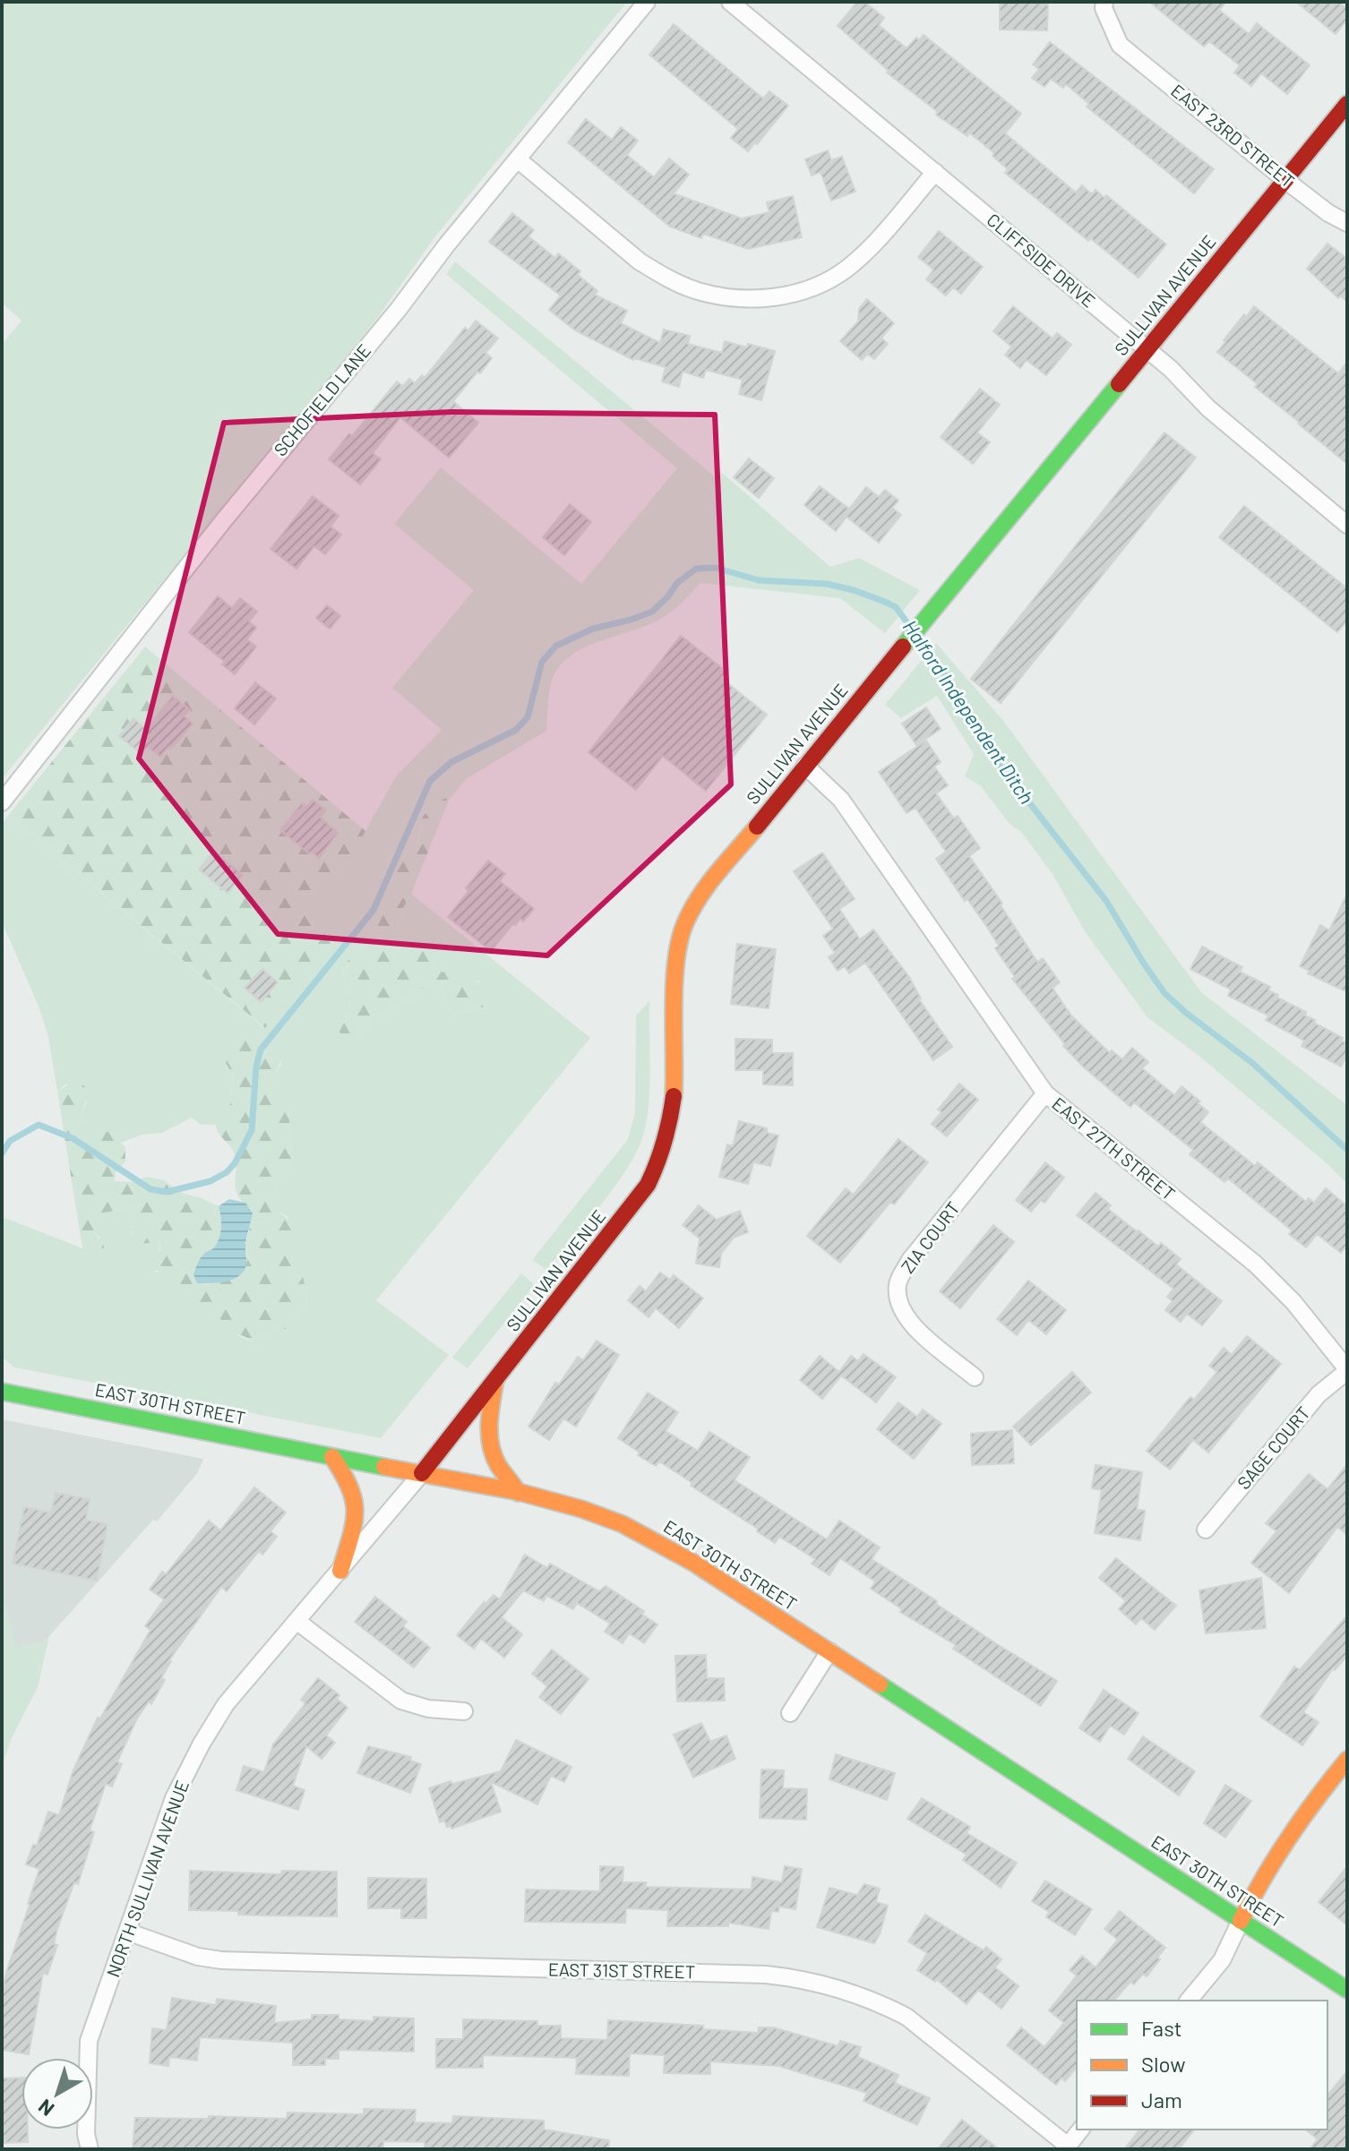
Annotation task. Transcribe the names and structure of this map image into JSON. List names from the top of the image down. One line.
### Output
{"streets":{"main road":["SULLIVAN AVENUE","EAST 30TH STREET"],"street":["EAST 23RD STREET","CLIFFSIDE DRIVE","SCHOFIELD LANE","EAST 27TH STREET","ZIA COURT","SAGE COURT","NORTH SULLIVAN AVENUE","EAST 31ST STREET"]},"crossings":[["EAST 23RD STREET","SULLIVAN AVENUE"],["CLIFFSIDE DRIVE","SULLIVAN AVENUE"],["SULLIVAN AVENUE","EAST 27TH STREET"],["SULLIVAN AVENUE","EAST 30TH STREET"],["SULLIVAN AVENUE","NORTH SULLIVAN AVENUE"],["EAST 27TH STREET","ZIA COURT"],["EAST 27TH STREET","SAGE COURT"],["EAST 30TH STREET","NORTH SULLIVAN AVENUE"],["NORTH SULLIVAN AVENUE","EAST 31ST STREET"]],"water":["Halford Independent Ditch"],"legend":["Fast","Slow","Jam"],"north":"bottom left"}
